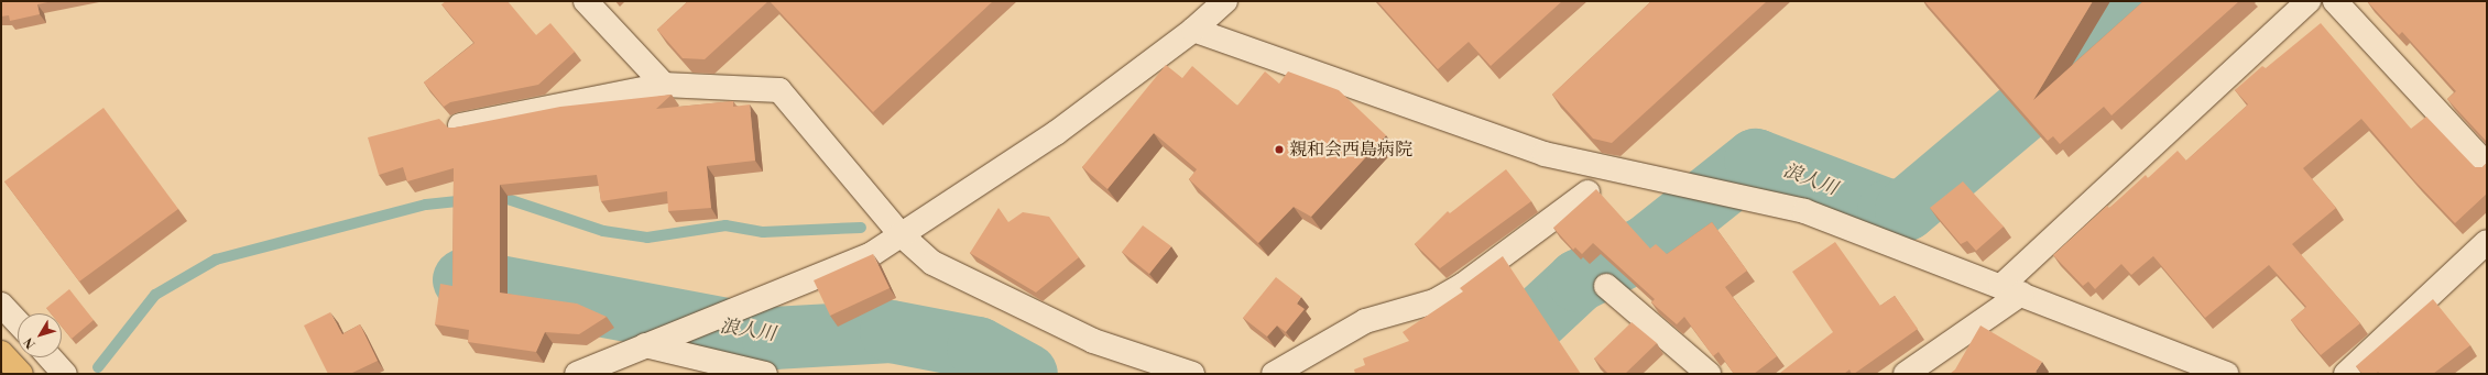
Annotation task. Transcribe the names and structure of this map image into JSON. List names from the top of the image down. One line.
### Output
{"water":["浪人川"],"places":["親和会西島病院"],"north":"bottom left"}
